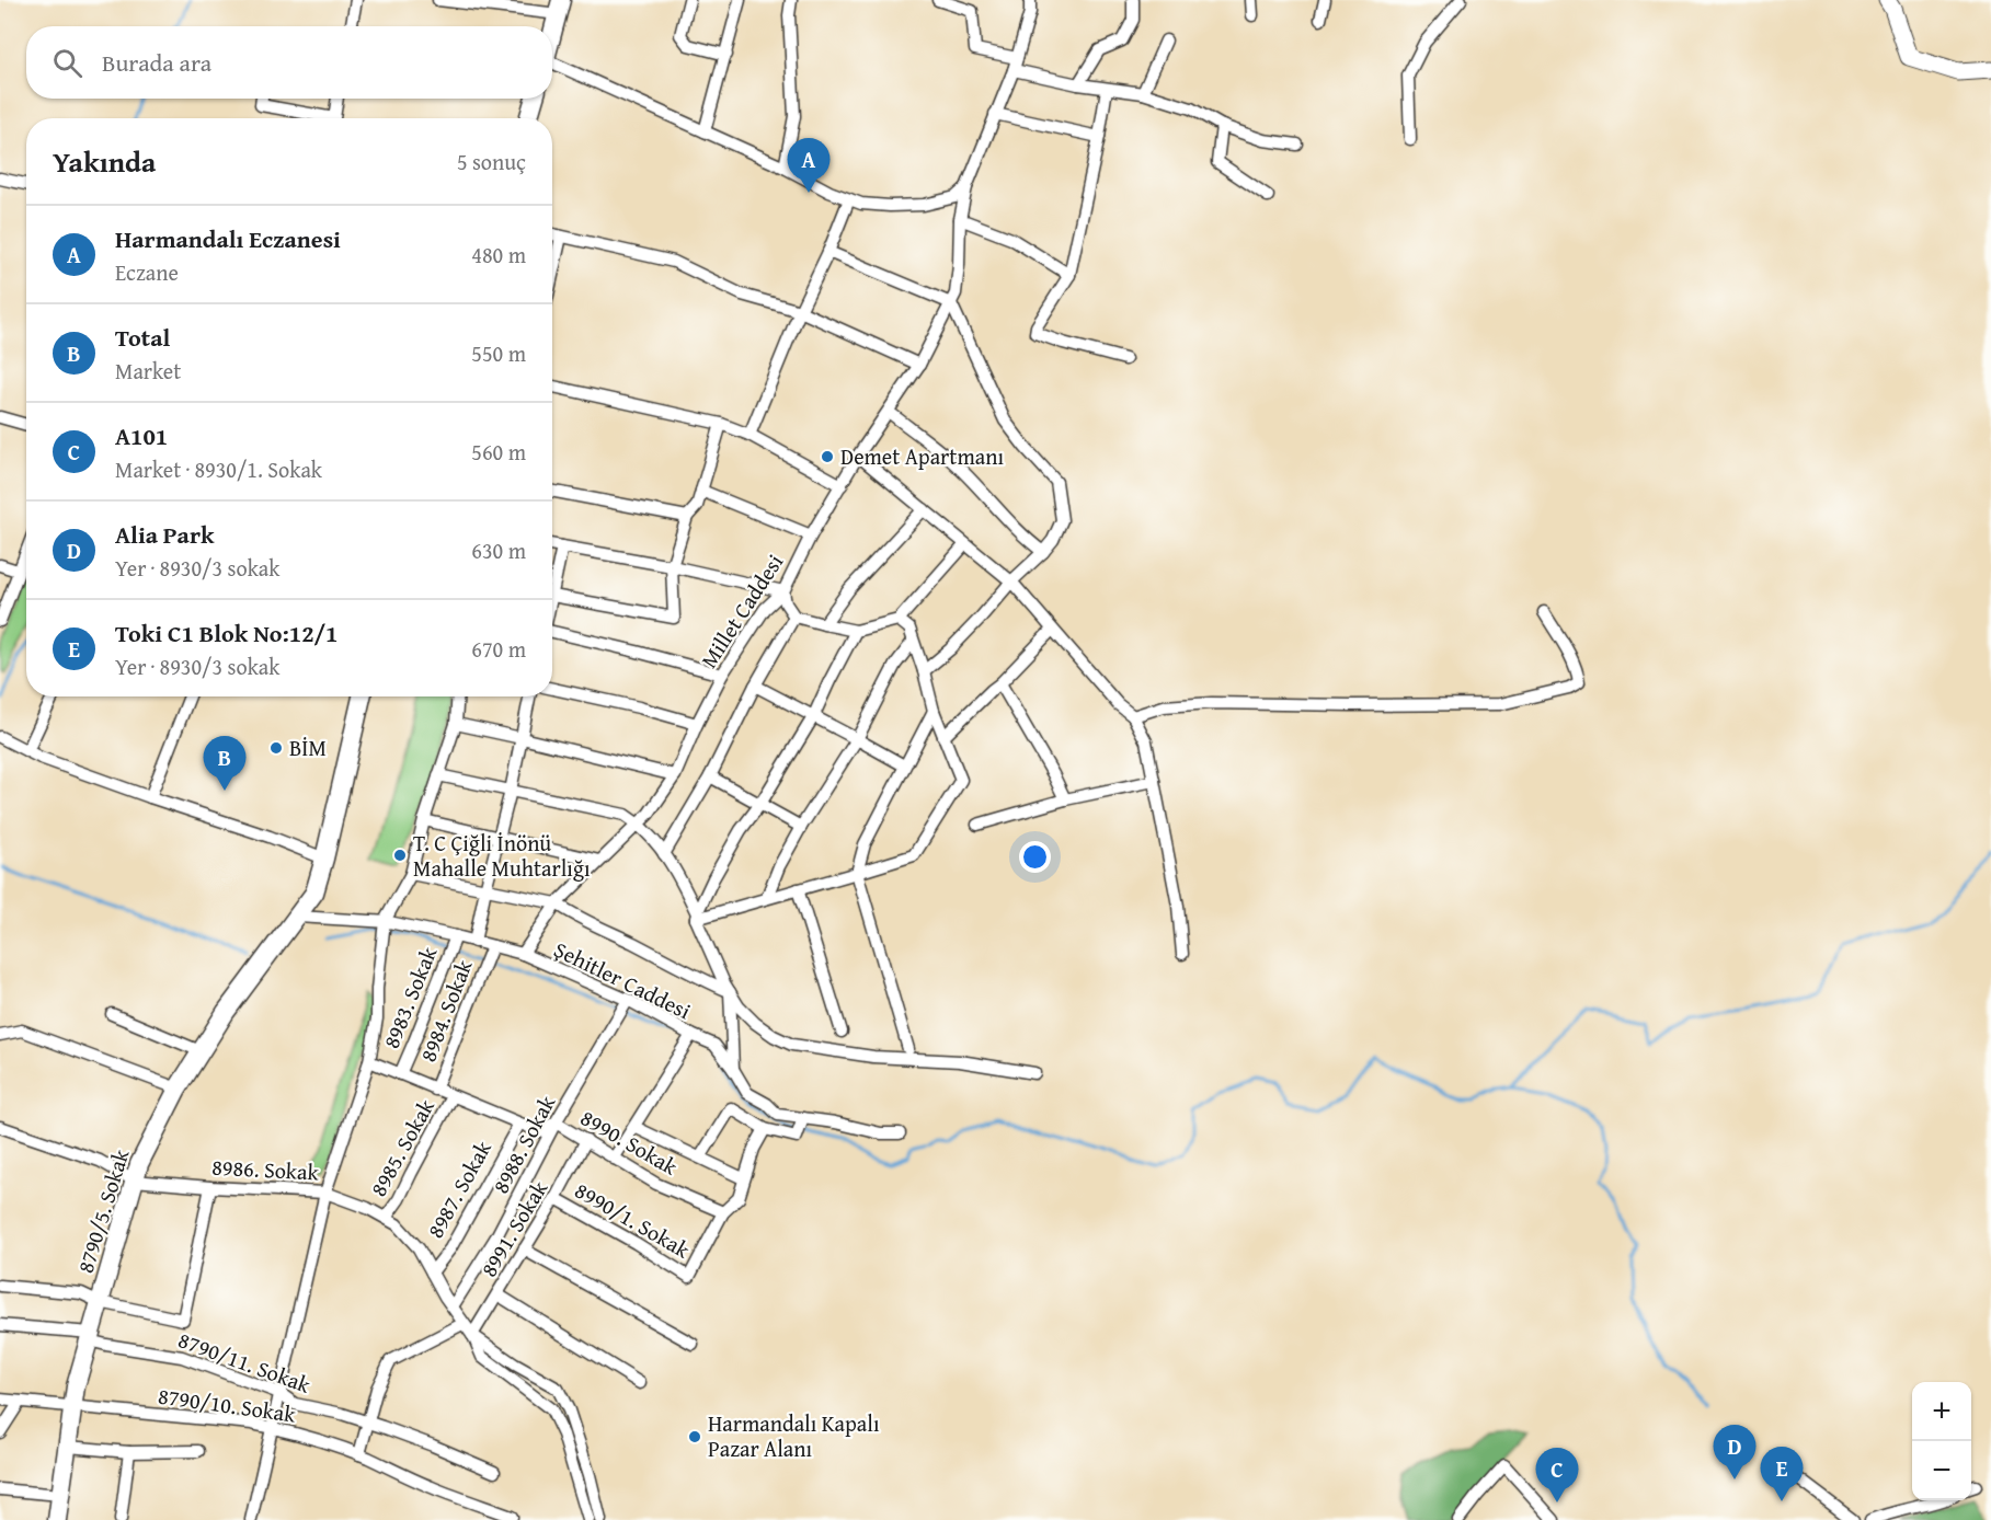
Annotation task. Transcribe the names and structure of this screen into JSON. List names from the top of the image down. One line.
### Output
{"streets":{"main road":["8790/5. Sokak"],"street":["Millet Caddesi","Şehitler Caddesi","8983. Sokak","8984. Sokak","8990. Sokak","8988. Sokak","8985. Sokak","8986. Sokak","8987. Sokak","8990/1. Sokak","8991. Sokak","8790/11. Sokak","8790/10. Sokak"]},"crossings":[["Millet Caddesi","Şehitler Caddesi"],["Şehitler Caddesi","8983. Sokak"],["Şehitler Caddesi","8984. Sokak"],["Şehitler Caddesi","8988. Sokak"],["Şehitler Caddesi","8790/5. Sokak"],["8983. Sokak","8990. Sokak"],["8984. Sokak","8990. Sokak"],["8990. Sokak","8988. Sokak"],["8990. Sokak","8985. Sokak"],["8990. Sokak","8987. Sokak"],["8990. Sokak","8990/1. Sokak"],["8990. Sokak","8991. Sokak"],["8988. Sokak","8986. Sokak"],["8985. Sokak","8986. Sokak"],["8986. Sokak","8987. Sokak"],["8986. Sokak","8790/5. Sokak"],["8986. Sokak","8991. Sokak"],["8790/5. Sokak","8790/11. Sokak"],["8790/5. Sokak","8790/10. Sokak"],["8990/1. Sokak","8991. Sokak"]],"places":["Demet Apartmanı","BİM","T. C Çiğli İnönü Mahalle Muhtarlığı","Harmandalı Kapalı Pazar Alanı"],"page":{"search":"Burada ara","heading":["Yakında","5 sonuç"],"pins":["A","B","D","E","C"],"list":[{"mark":"A","name":"Harmandalı Eczanesi","note":"Eczane","value":"480 m"},{"mark":"B","name":"Total","note":"Market","value":"550 m"},{"mark":"C","name":"A101","note":"Market · 8930/1. Sokak","value":"560 m"},{"mark":"D","name":"Alia Park","note":"Yer · 8930/3 sokak","value":"630 m"},{"mark":"E","name":"Toki C1 Blok No:12/1","note":"Yer · 8930/3 sokak","value":"670 m"}],"map_buttons":["+","−"]}}
